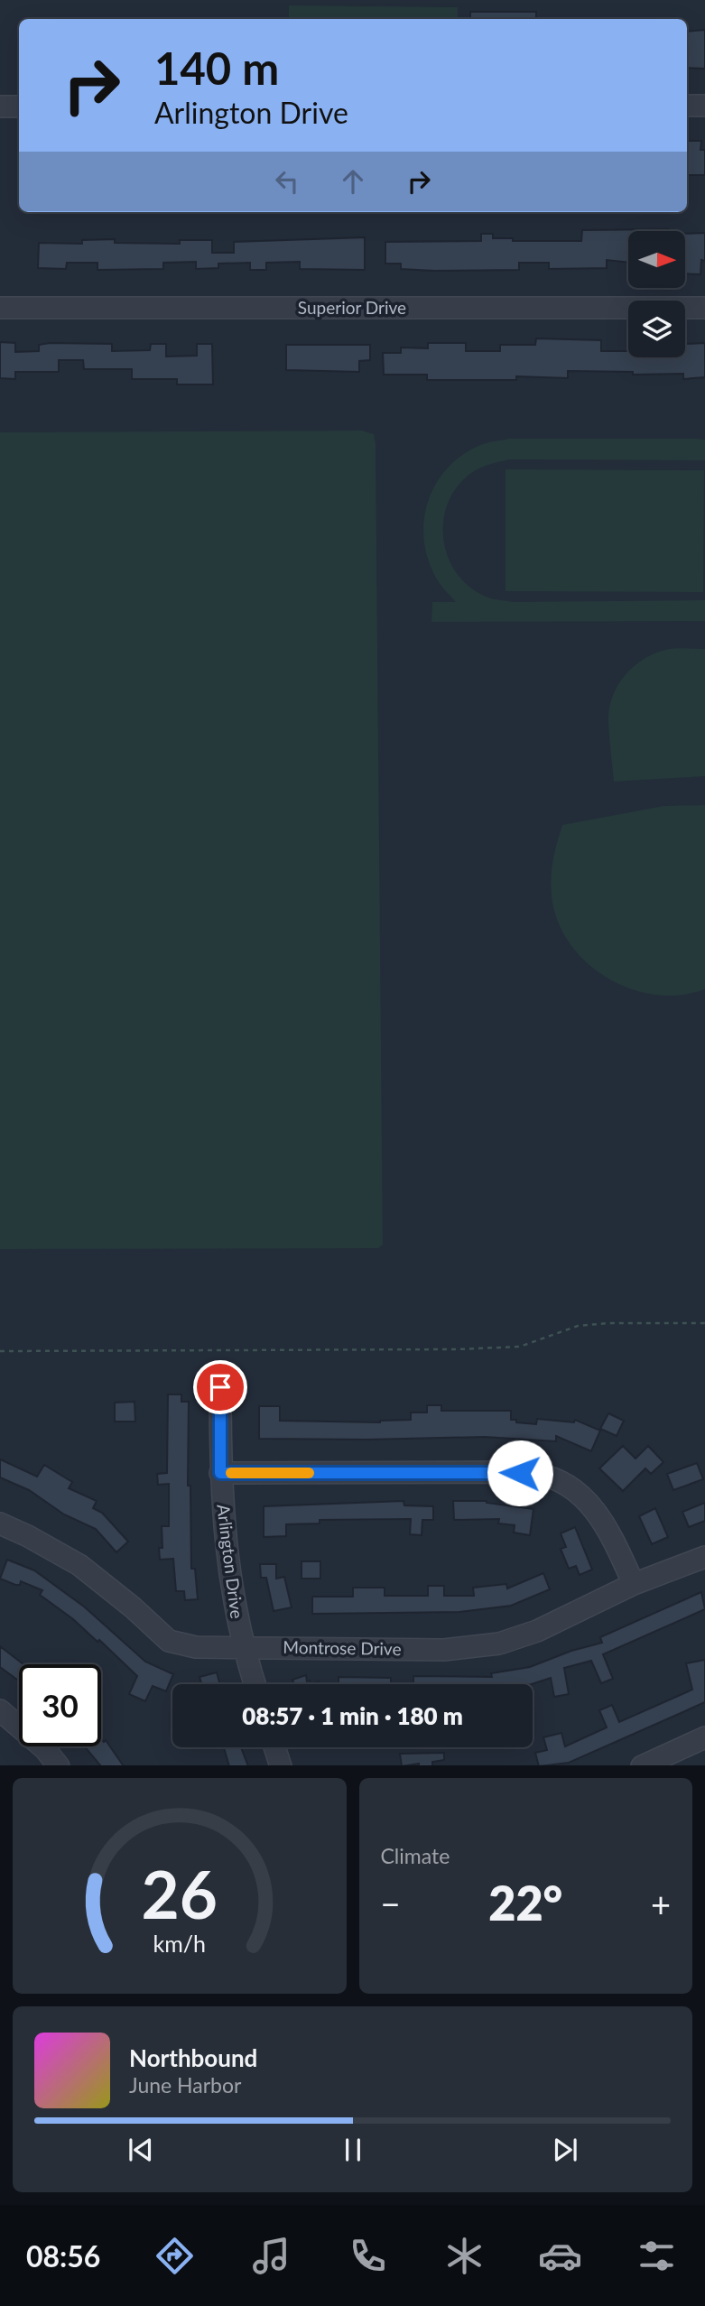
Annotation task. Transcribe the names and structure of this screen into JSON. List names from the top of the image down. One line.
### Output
{"streets":{"street":["Superior Drive","Arlington Drive","Montrose Drive"]},"crossings":[["Arlington Drive","Montrose Drive"]],"north":"right","page":{"turn":["140 m","Arlington Drive"],"limit":"30","trip":"08:57 · 1 min · 180 m","tile":"Climate","heat":["−","22°","+"],"song":["Northbound","June Harbor"],"tabs":"08:56","gauge":["26","km/h"]}}
